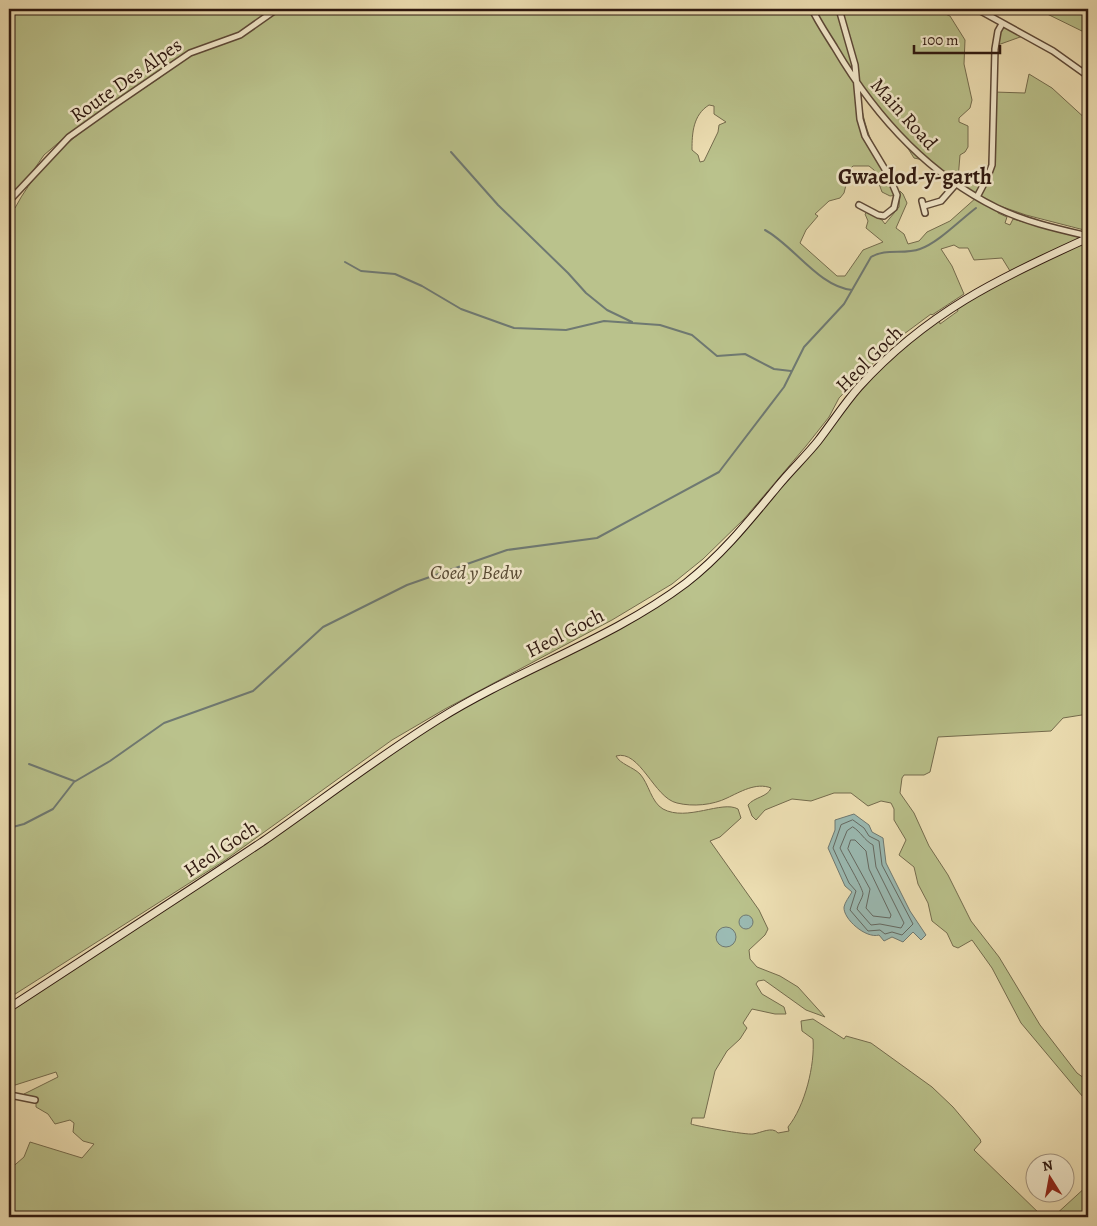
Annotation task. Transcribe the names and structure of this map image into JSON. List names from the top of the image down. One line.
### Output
{"streets":{"street":["Route Des Alpes","Main Road","Heol Goch"]},"crossings":[["Main Road","Heol Goch"]],"districts":["Gwaelod-y-garth"],"parks":["Coed y Bedw"],"scale_bar":"100 m","north":"top"}
